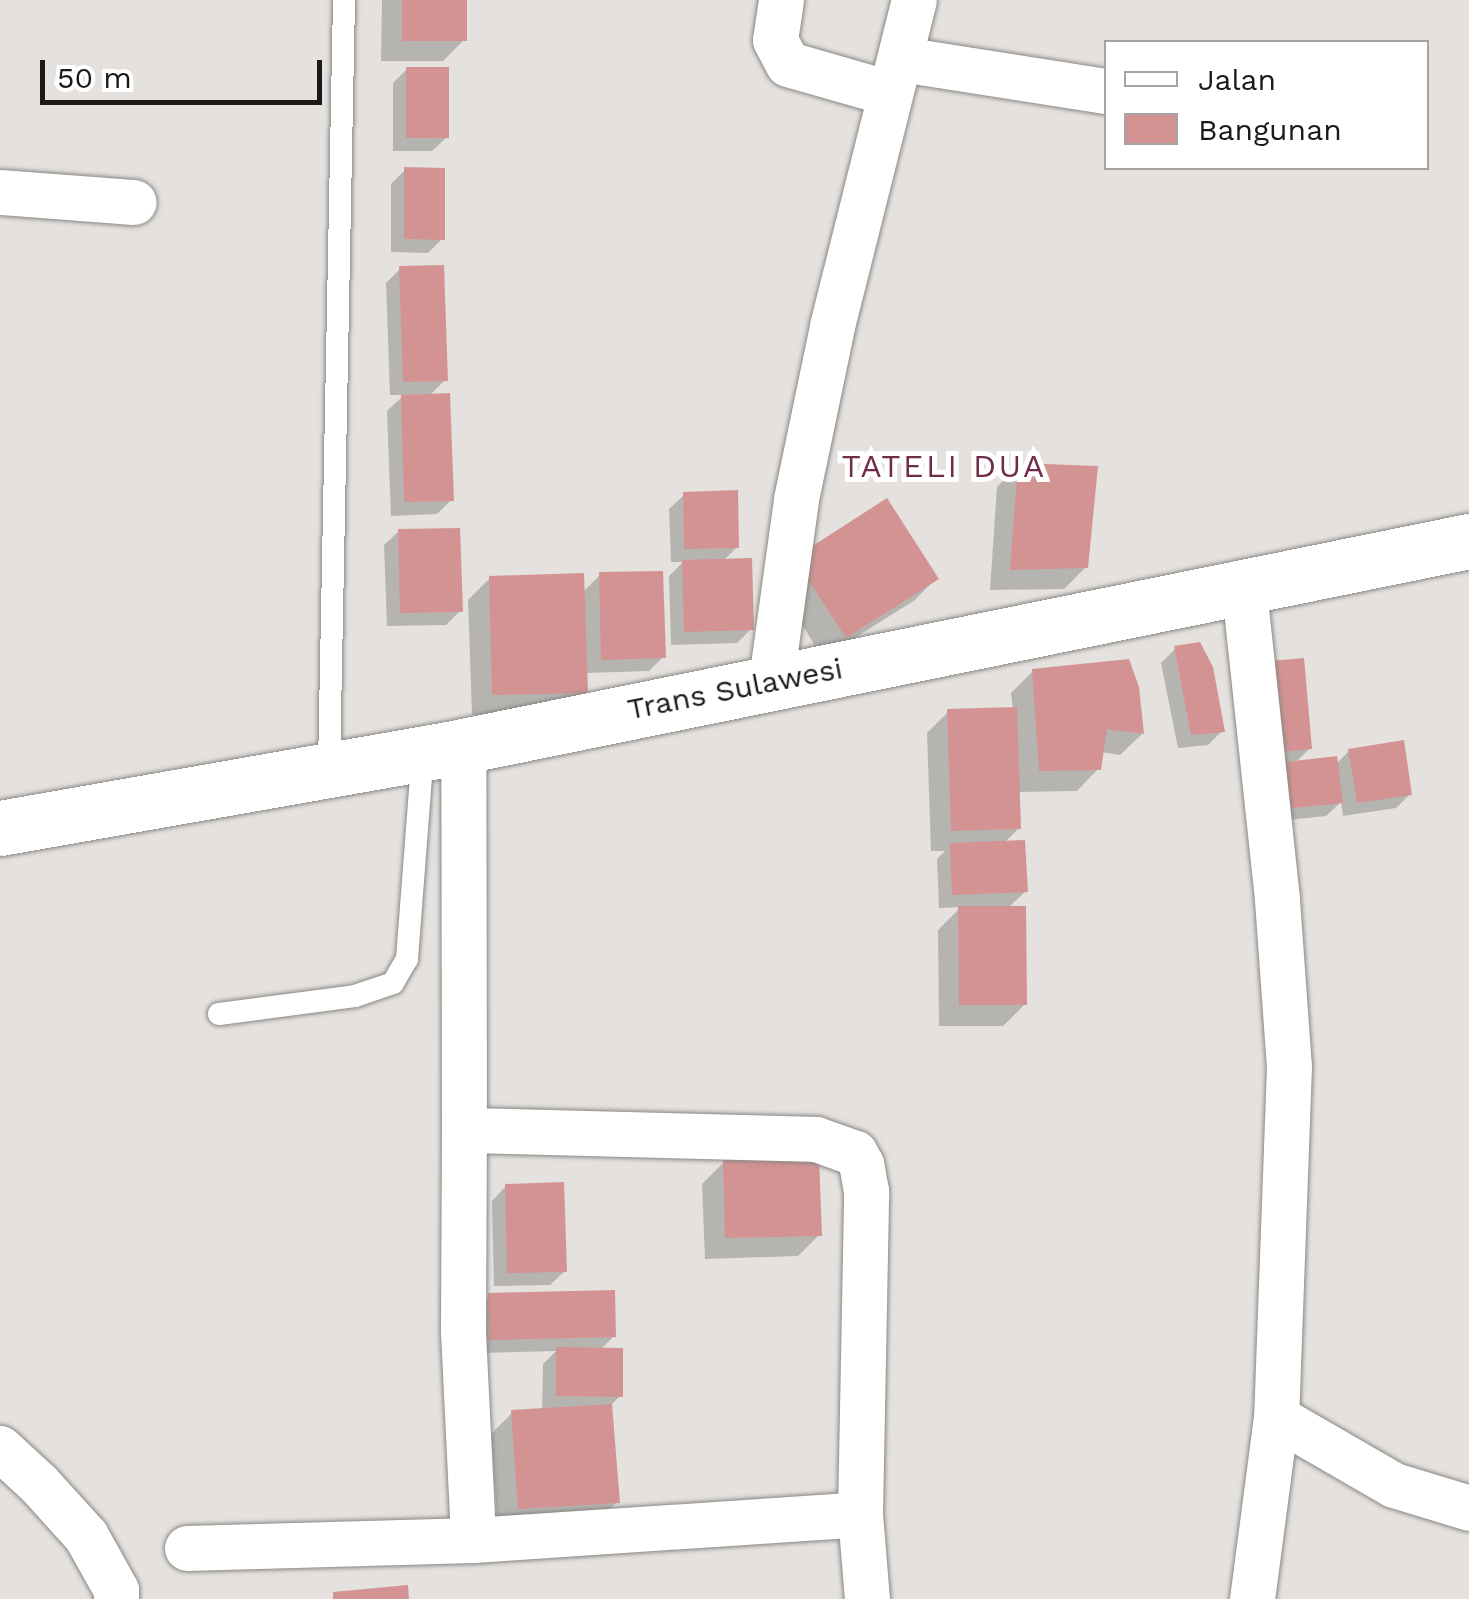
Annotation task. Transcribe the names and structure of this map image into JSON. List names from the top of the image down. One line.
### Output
{"streets":{"highway":["Trans Sulawesi"]},"districts":["TATELI DUA"],"legend":["Jalan","Bangunan"],"scale_bar":"50 m"}
